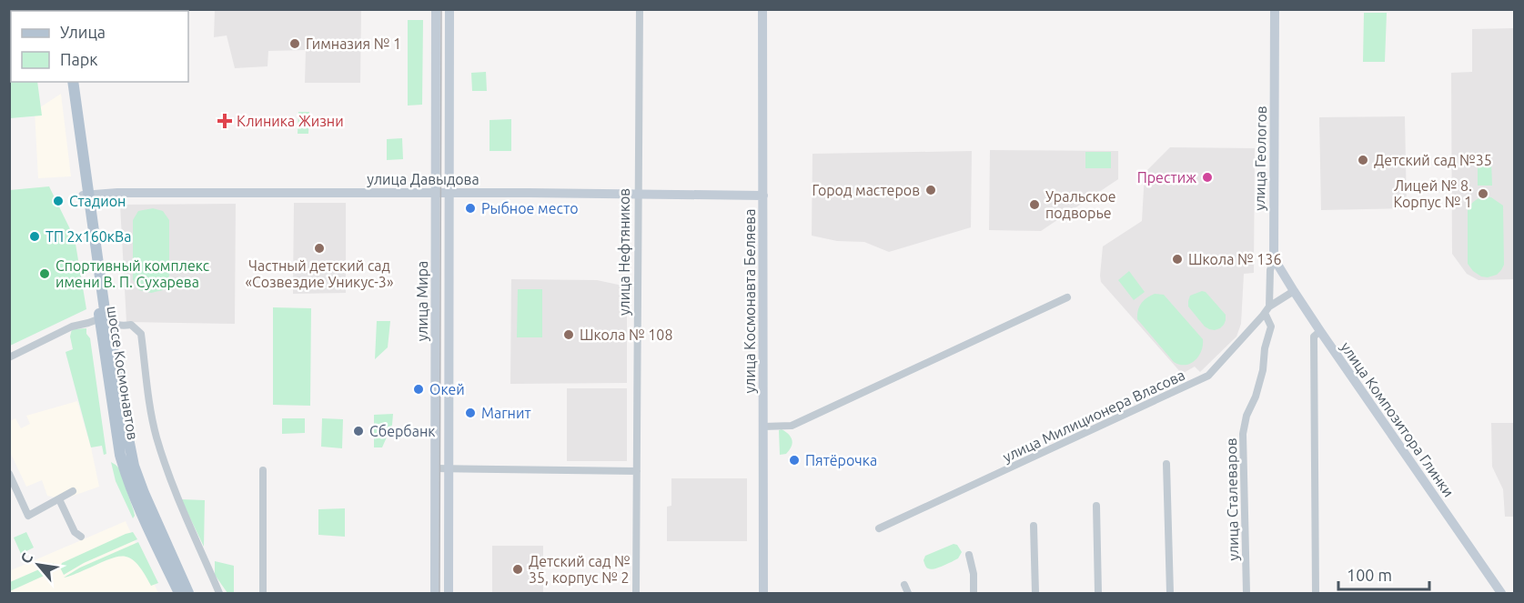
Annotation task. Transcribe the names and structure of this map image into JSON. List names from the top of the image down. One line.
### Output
{"streets":{"main road":["шоссе Космонавтов"],"street":["улица Геологов","улица Давыдова","улица Нефтяников","улица Мира","улица Космонавта Беляева","улица Милиционера Власова","улица Композитора Глинки","улица Сталеваров"]},"crossings":[["улица Геологов","улица Милиционера Власова"],["улица Геологов","улица Композитора Глинки"],["улица Геологов","улица Сталеваров"],["улица Давыдова","улица Нефтяников"],["улица Давыдова","улица Мира"],["улица Давыдова","улица Космонавта Беляева"],["улица Давыдова","шоссе Космонавтов"],["улица Милиционера Власова","улица Композитора Глинки"],["улица Милиционера Власова","улица Сталеваров"]],"places":{"other":["Гимназия № 1","Детский сад №35","Престиж","Город мастеров","Лицей № 8. Корпус № 1","Стадион","Уральское подворье","Рыбное место","ТП 2х160кВа","Частный детский сад «Созвездие Уникус-3»","Школа № 136","Спортивный комплекс имени В. П. Сухарева","Школа № 108","Окей","Магнит","Сбербанк","Пятёрочка","Детский сад № 35, корпус № 2"],"health":["Клиника Жизни"]},"legend":["Улица","Парк"],"scale_bar":"100 m","north":"top left"}
